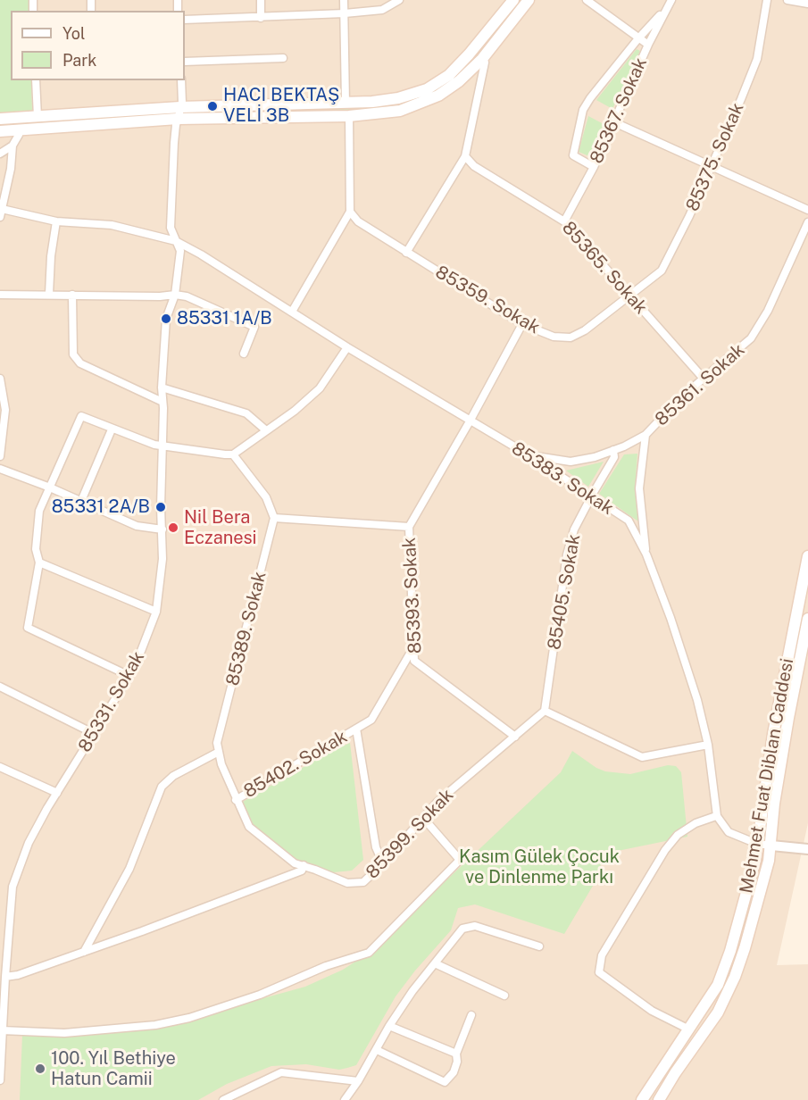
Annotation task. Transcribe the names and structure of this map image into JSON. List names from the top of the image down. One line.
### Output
{"streets":{"main road":["Mehmet Fuat Diblan Caddesi"],"street":["85367. Sokak","85375. Sokak","85365. Sokak","85359. Sokak","85361. Sokak","85383. Sokak","85405. Sokak","85393. Sokak","85389. Sokak","85331. Sokak","85402. Sokak","85399. Sokak"]},"crossings":[["85367. Sokak","85365. Sokak"],["85375. Sokak","85365. Sokak"],["85375. Sokak","85359. Sokak"],["85365. Sokak","85359. Sokak"],["85365. Sokak","85361. Sokak"],["85359. Sokak","85393. Sokak"],["85361. Sokak","85383. Sokak"],["85361. Sokak","85405. Sokak"],["85383. Sokak","85405. Sokak"],["85383. Sokak","85393. Sokak"],["85383. Sokak","85331. Sokak"],["85405. Sokak","85399. Sokak"],["85393. Sokak","85402. Sokak"],["85393. Sokak","85399. Sokak"],["85389. Sokak","85399. Sokak"],["85402. Sokak","85399. Sokak"]],"parks":["Kasım Gülek Çocuk ve Dinlenme Parkı"],"places":["HACI BEKTAŞ VELİ 3B","85331 1A/B","85331 2A/B","Nil Bera Eczanesi","100. Yıl Bethiye Hatun Camii"],"legend":["Yol","Park"]}
